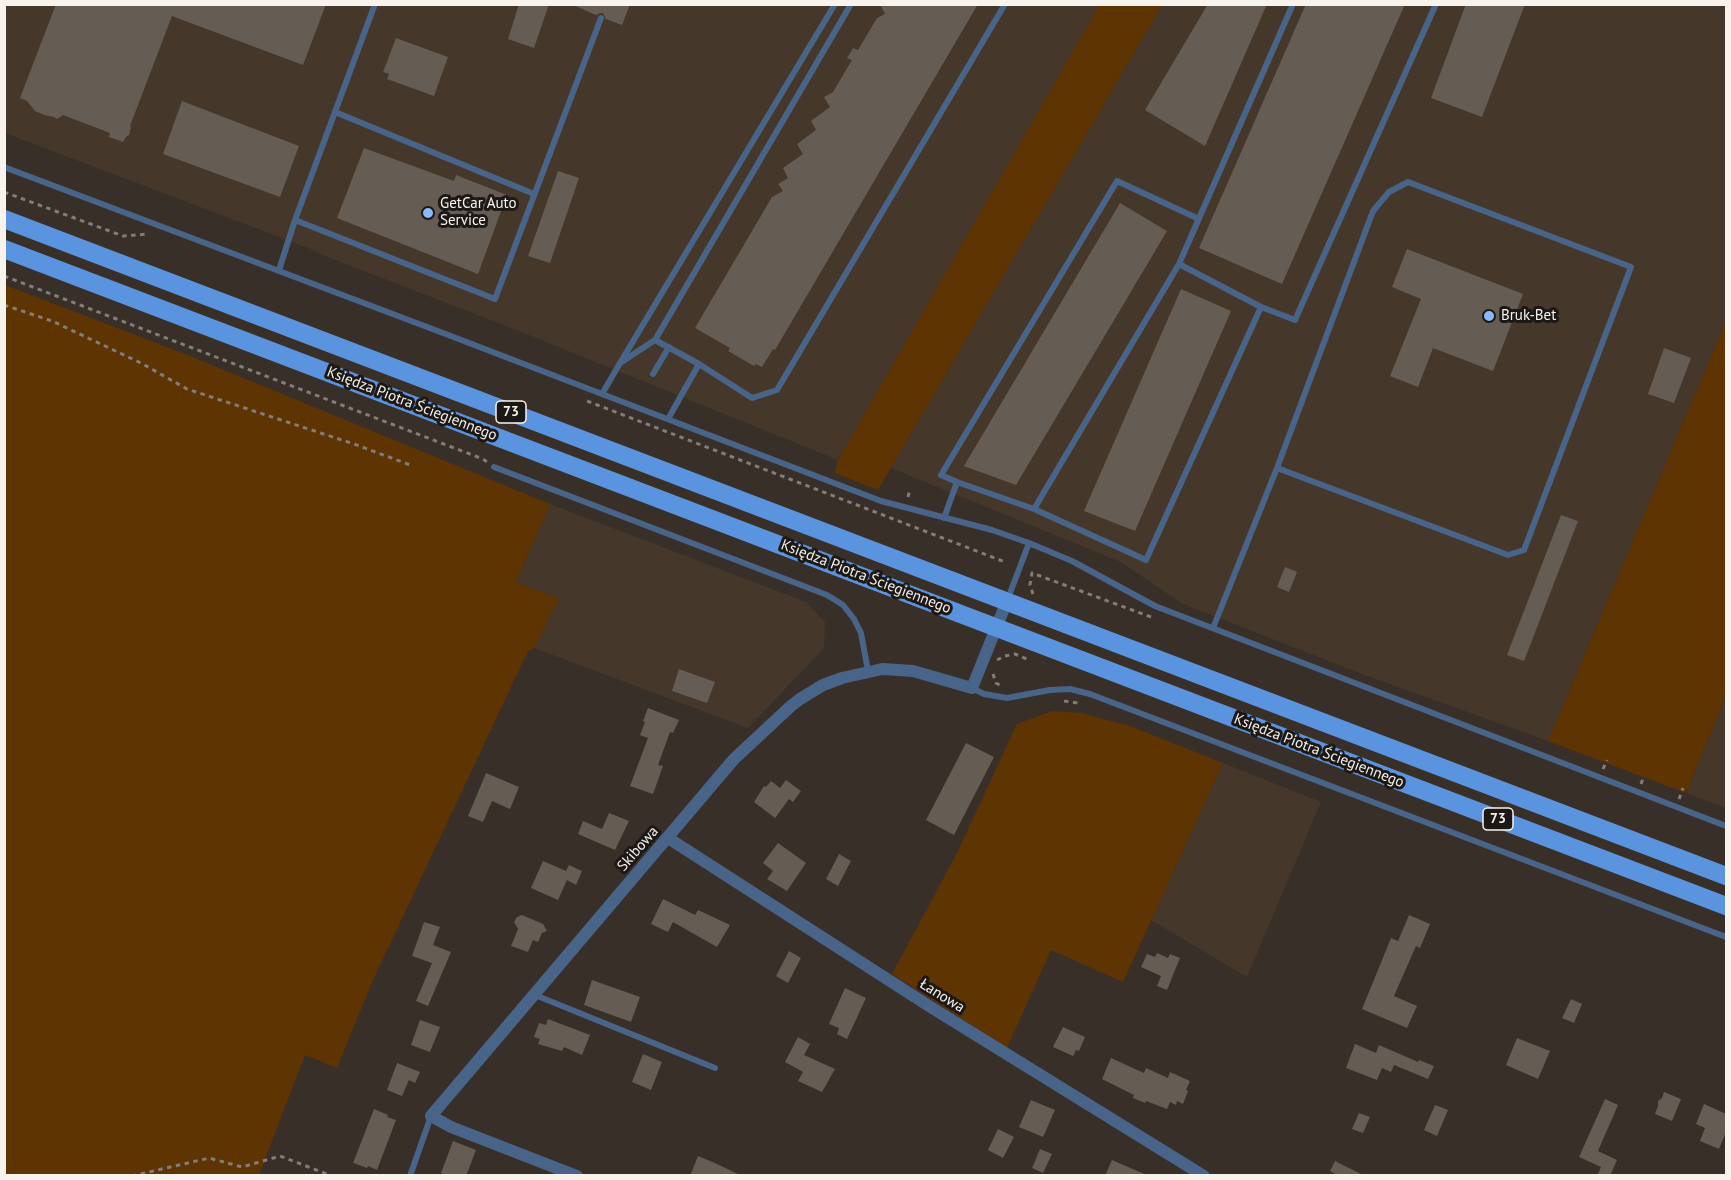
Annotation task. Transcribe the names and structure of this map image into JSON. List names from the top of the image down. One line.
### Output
{"streets":{"main road":["Księdza Piotra Ściegiennego","73"],"street":["Skibowa","Łanowa"]},"crossings":[["Skibowa","Łanowa"]],"places":["GetCar Auto Service","Bruk-Bet"]}
